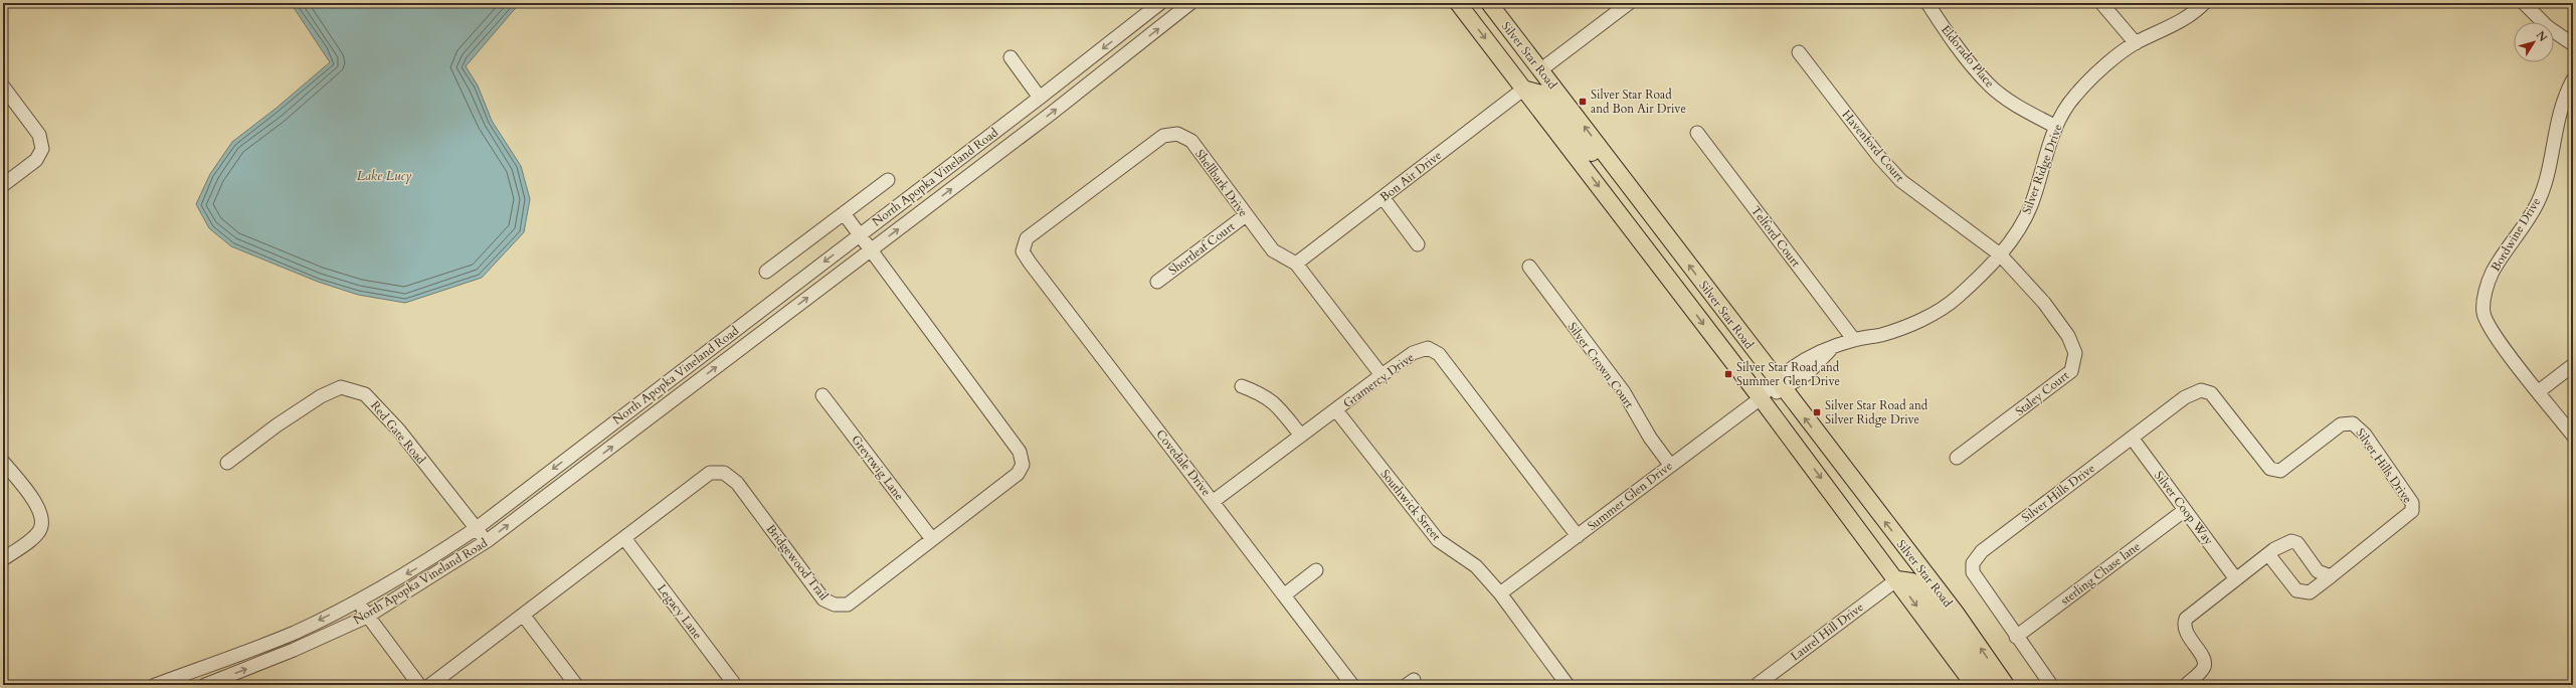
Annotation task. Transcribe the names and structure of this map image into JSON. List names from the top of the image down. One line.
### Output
{"streets":{"main road":["Silver Star Road"],"street":["Eldorado Place","Havenford Court","Silver Ridge Drive","Bon Air Drive","North Apopka Vineland Road","Shellbark Drive","Bordwine Drive","Telford Court","Shortleaf Court","Silver Crown Court","Gramercy Drive","Staley Court","Red Gate Road","Covedale Drive","Silver Hills Drive","Greytwig Lane","Summer Glen Drive","Southwick Street","Silver Coop Way","Bridgewood Trail","sterling Chase lane","Legacy Lane","Laurel Hill Drive"]},"crossings":[["Silver Star Road","Silver Ridge Drive"],["Silver Star Road","Bon Air Drive"],["Silver Star Road","Summer Glen Drive"],["Silver Star Road","Laurel Hill Drive"],["Eldorado Place","Silver Ridge Drive"],["Havenford Court","Silver Ridge Drive"],["Havenford Court","Staley Court"],["Silver Ridge Drive","Telford Court"],["Silver Ridge Drive","Staley Court"],["Silver Ridge Drive","Summer Glen Drive"],["Bon Air Drive","Shellbark Drive"],["North Apopka Vineland Road","Red Gate Road"],["North Apopka Vineland Road","Bridgewood Trail"],["Shellbark Drive","Shortleaf Court"],["Shellbark Drive","Gramercy Drive"],["Shellbark Drive","Covedale Drive"],["Silver Crown Court","Summer Glen Drive"],["Gramercy Drive","Covedale Drive"],["Gramercy Drive","Summer Glen Drive"],["Gramercy Drive","Southwick Street"],["Silver Hills Drive","Silver Coop Way"],["Silver Hills Drive","sterling Chase lane"],["Greytwig Lane","Bridgewood Trail"],["Summer Glen Drive","Southwick Street"],["Silver Coop Way","sterling Chase lane"],["Bridgewood Trail","Legacy Lane"]],"water":["Lake Lucy"],"places":{"transit":["Silver Star Road and Bon Air Drive","Silver Star Road and Summer Glen Drive","Silver Star Road and Silver Ridge Drive"]},"north":"top right"}
